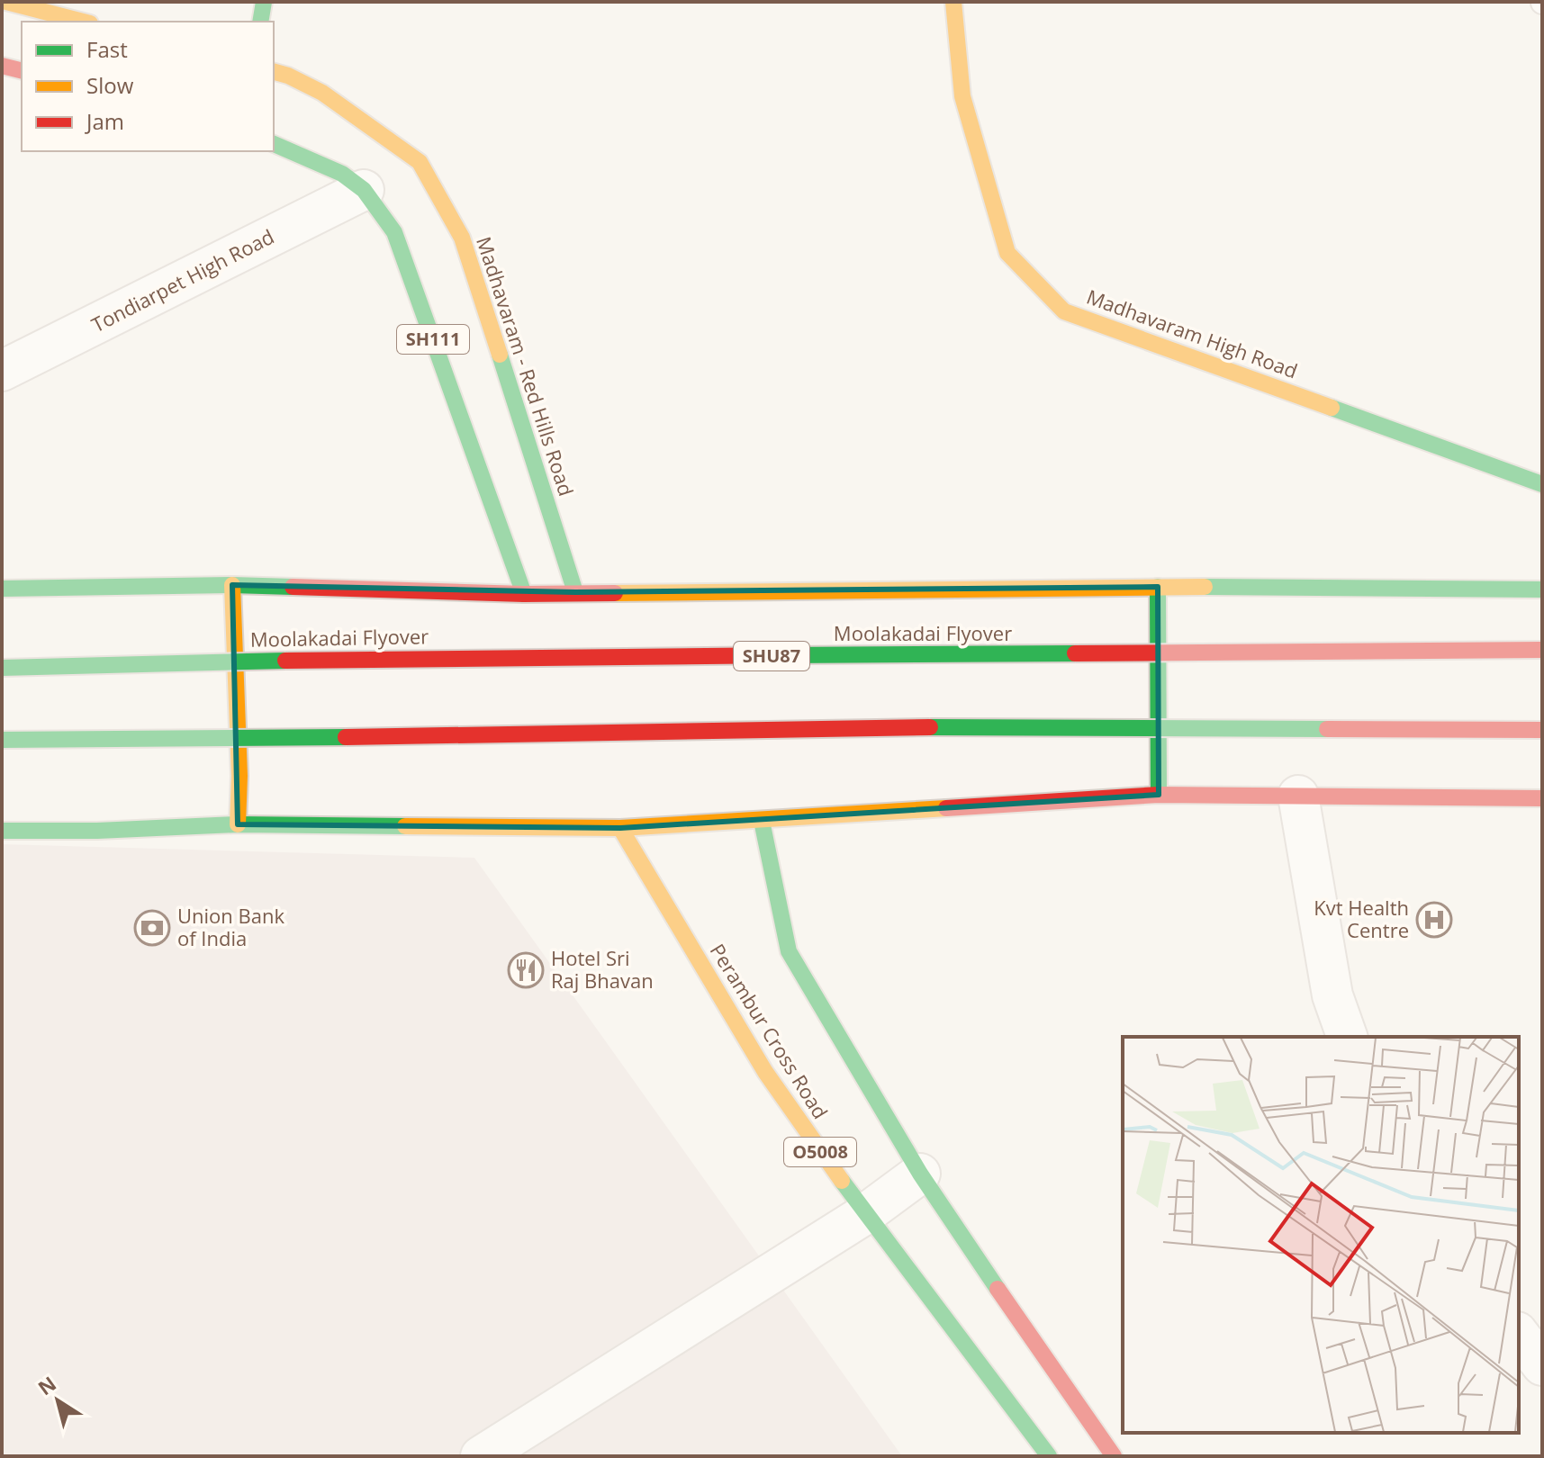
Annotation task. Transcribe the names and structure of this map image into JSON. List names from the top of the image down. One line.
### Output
{"streets":{"main road":["Madhavaram High Road","SH111","Madhavaram - Red Hills Road","Moolakadai Flyover","SHU87","Perambur Cross Road","O5008"],"street":["Tondiarpet High Road"]},"crossings":[["Tondiarpet High Road","SH111"]],"places":{"hospital":["Kvt Health Centre"],"bank":["Union Bank of India"],"restaurant":["Hotel Sri Raj Bhavan"]},"legend":["Fast","Slow","Jam"],"north":"top left"}
